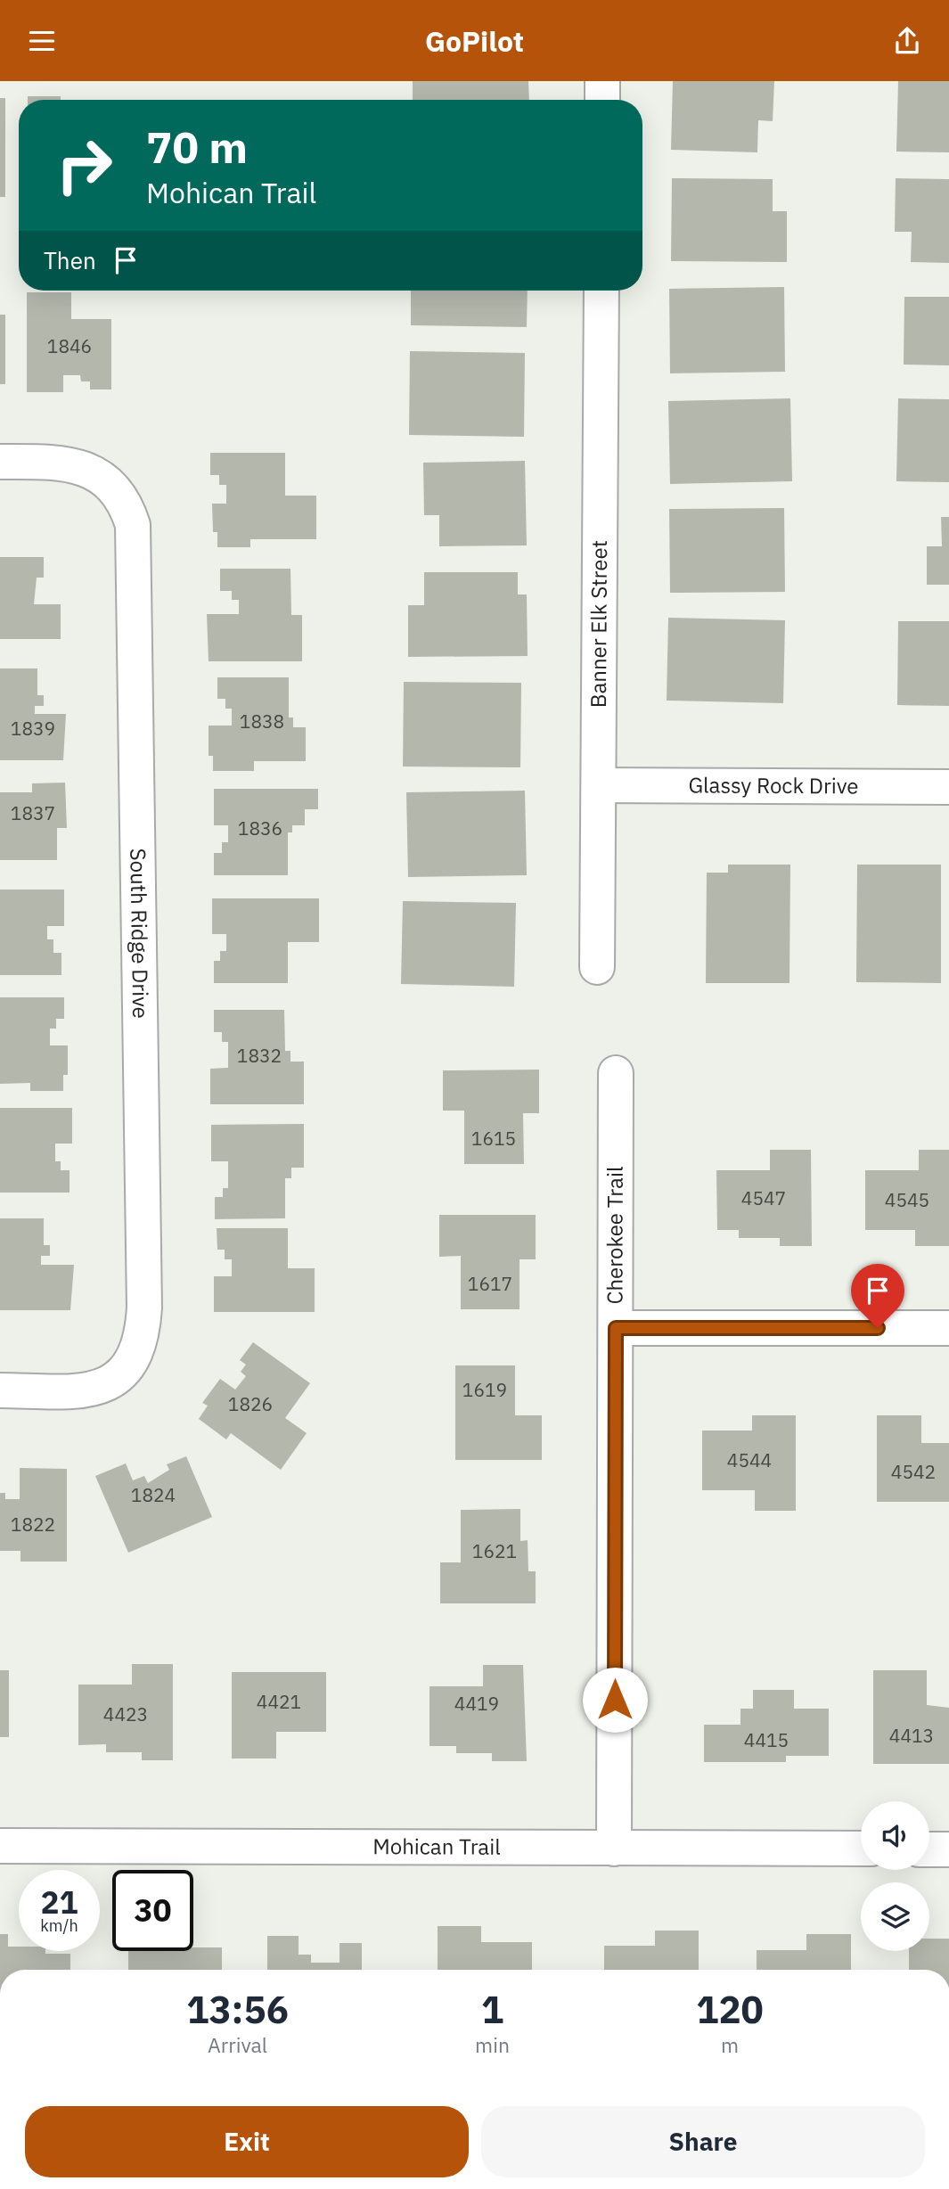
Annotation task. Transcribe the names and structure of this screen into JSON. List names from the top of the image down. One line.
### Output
{"streets":{"street":["Banner Elk Street","Glassy Rock Drive","South Ridge Drive","Cherokee Trail","Mohican Trail"]},"crossings":[["Banner Elk Street","Glassy Rock Drive"],["Cherokee Trail","Mohican Trail"]],"house_numbers":["1846","1838","1839","1837","1836","1832","1615","4547","4545","1617","1619","1826","4544","4542","1824","1822","1621","4421","4419","4423","4413","4415"],"page":{"header":"GoPilot","turn":["70 m","Mohican Trail"],"then":"Then","speed":"21 km/h","limit":"30","eta":["13:56","Arrival","1","min","120","m"],"buttons":["Exit","Share"]}}
